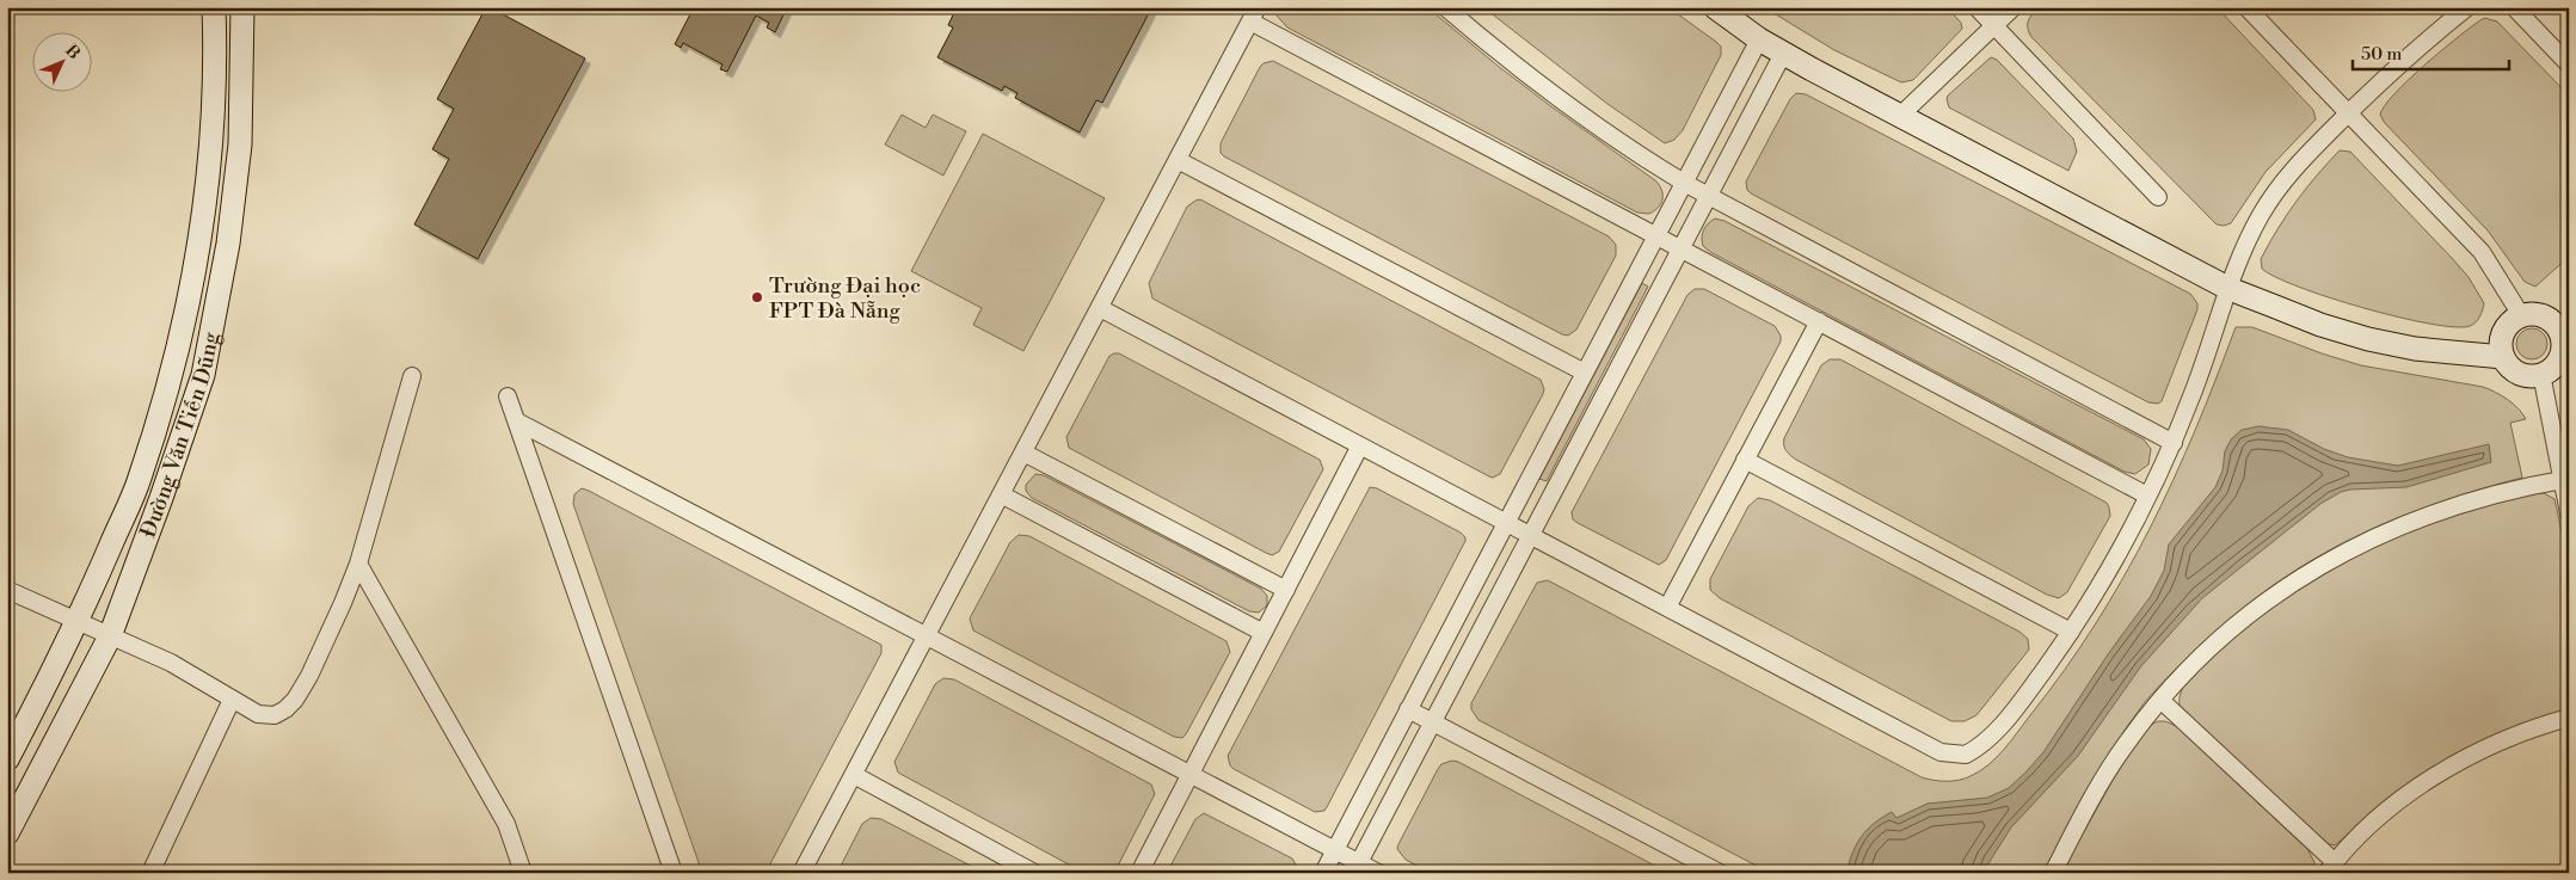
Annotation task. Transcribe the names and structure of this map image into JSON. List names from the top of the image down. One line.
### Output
{"streets":{"street":["Đường Văn Tiến Dũng"]},"places":["Trường Đại học FPT Đà Nẵng"],"scale_bar":"50 m","north":"top right"}
